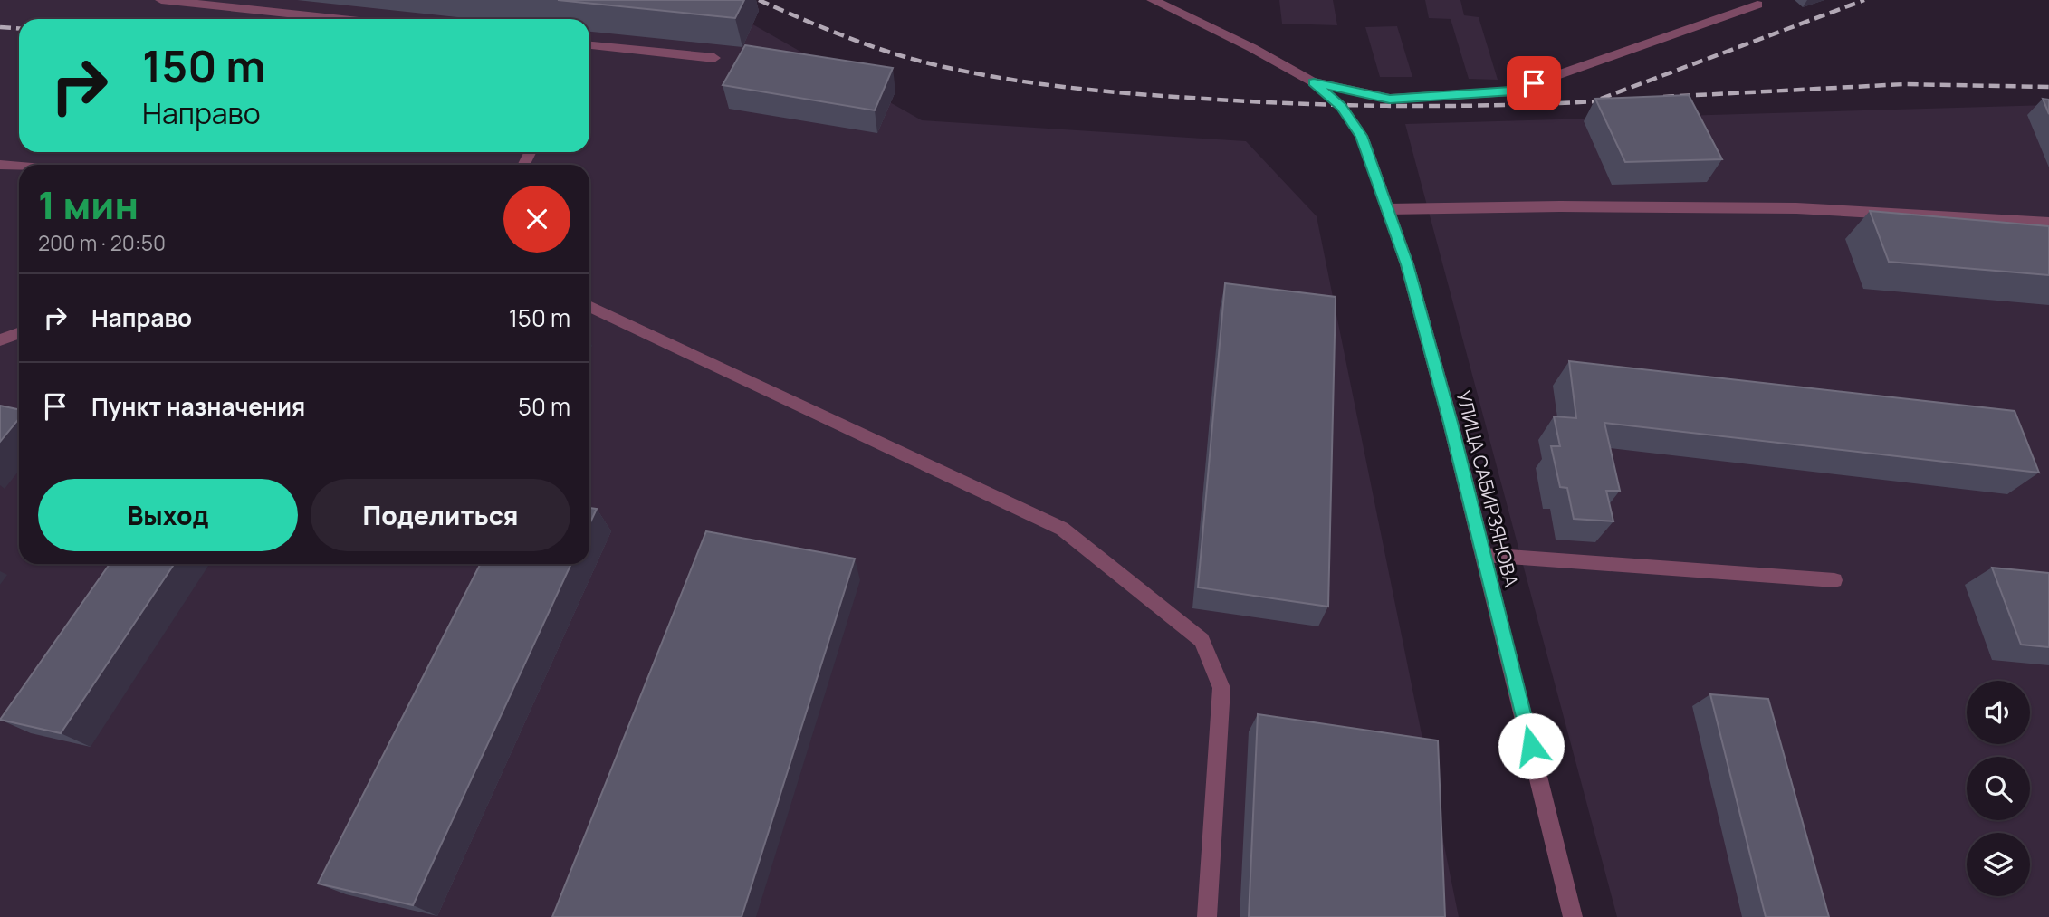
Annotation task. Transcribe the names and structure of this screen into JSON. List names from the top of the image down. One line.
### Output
{"streets":{"street":["УЛИЦА САБИРЗЯНОВА"]},"page":{"turn":["150 m","Направо"],"heading":["1 мин","200 m · 20:50"],"list":[{"name":"Направо","value":"150 m"},{"name":"Пункт назначения","value":"50 m"}],"buttons":["Выход","Поделиться"]}}
